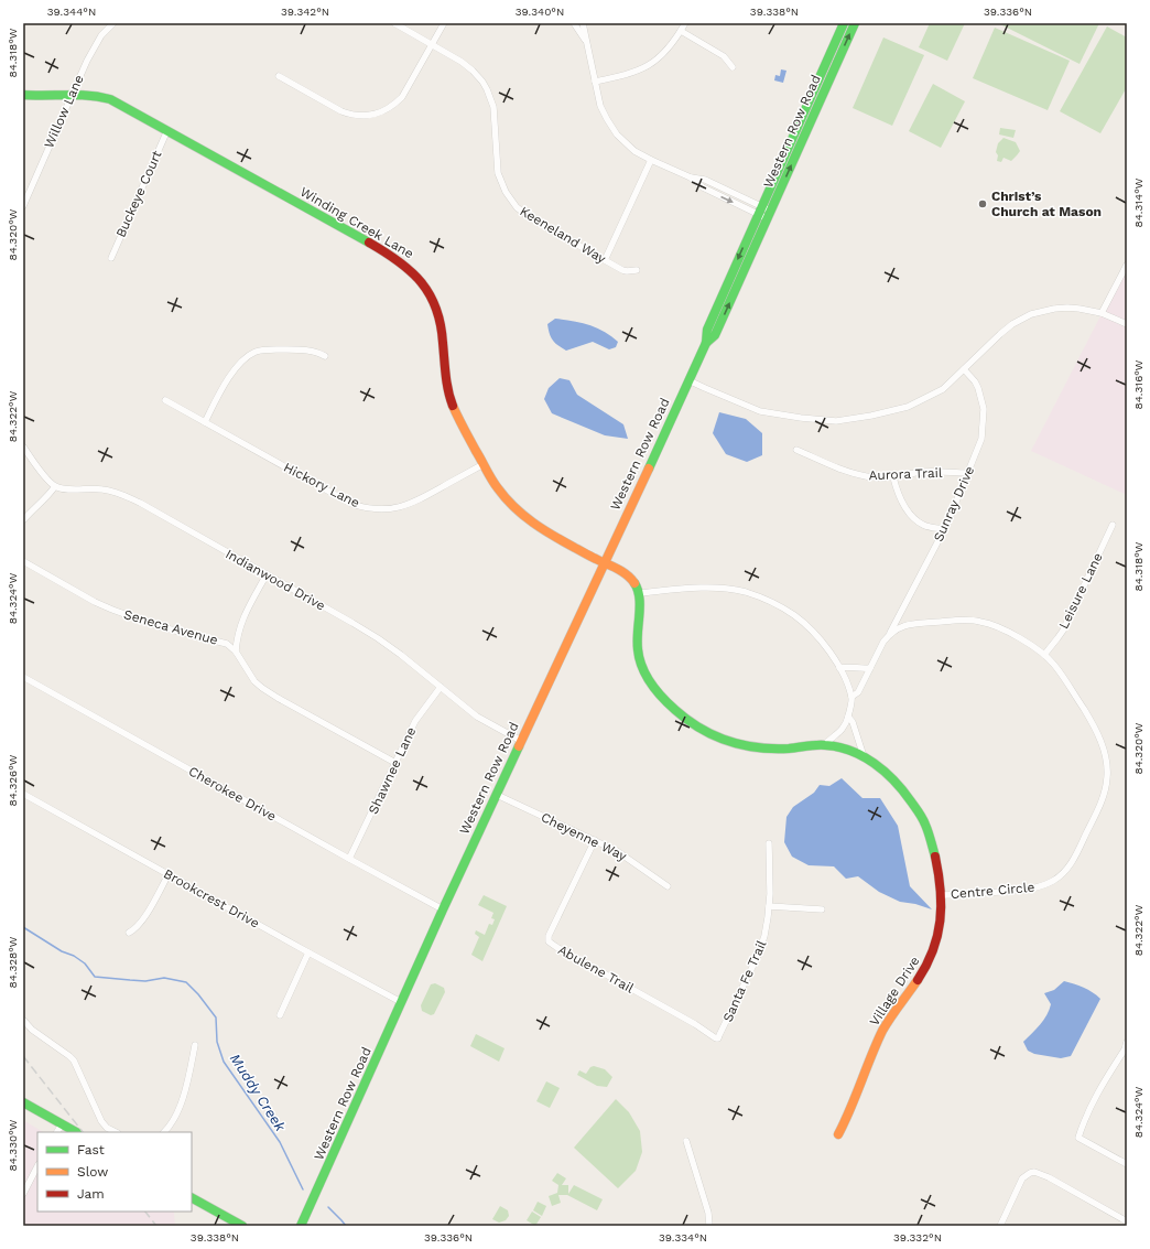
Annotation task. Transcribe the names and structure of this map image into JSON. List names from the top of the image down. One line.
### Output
{"streets":{"street":["Willow Lane","Western Row Road","Buckeye Court","Winding Creek Lane","Keeneland Way","Aurora Trail","Hickory Lane","Sunray Drive","Indianwood Drive","Leisure Lane","Seneca Avenue","Shawnee Lane","Cherokee Drive","Cheyenne Way","Centre Circle","Brookcrest Drive","Abulene Trail","Santa Fe Trail","Village Drive"]},"crossings":[["Willow Lane","Winding Creek Lane"],["Western Row Road","Winding Creek Lane"],["Western Row Road","Indianwood Drive"],["Western Row Road","Cherokee Drive"],["Western Row Road","Cheyenne Way"],["Western Row Road","Brookcrest Drive"],["Buckeye Court","Winding Creek Lane"],["Winding Creek Lane","Hickory Lane"],["Aurora Trail","Sunray Drive"],["Sunray Drive","Centre Circle"],["Indianwood Drive","Shawnee Lane"],["Leisure Lane","Centre Circle"],["Seneca Avenue","Shawnee Lane"],["Shawnee Lane","Cherokee Drive"],["Cheyenne Way","Abulene Trail"],["Centre Circle","Village Drive"],["Abulene Trail","Santa Fe Trail"]],"water":["Muddy Creek"],"places":["Christ’s Church at Mason"],"legend":["Fast","Slow","Jam"],"coordinates":["39.344°N","39.342°N","39.340°N","39.338°N","39.336°N","84.318°W","84.314°W","84.320°W","84.316°W","84.322°W","84.324°W","84.326°W","84.328°W","84.330°W","39.334°N","39.332°N"]}
